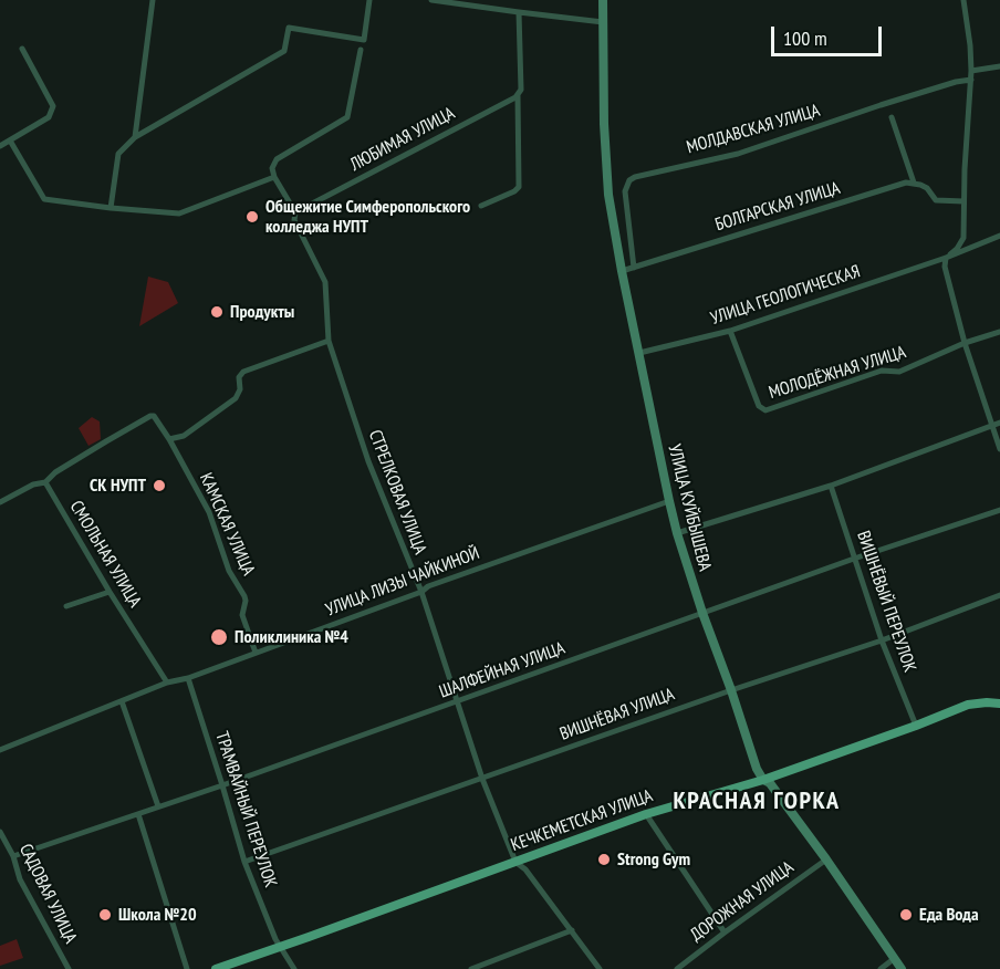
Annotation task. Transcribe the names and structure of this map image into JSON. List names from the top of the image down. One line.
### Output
{"streets":{"main road":["УЛИЦА КУЙБЫШЕВА","КЕЧКЕМЕТСКАЯ УЛИЦА"],"street":["МОЛДАВСКАЯ УЛИЦА","ЛЮБИМАЯ УЛИЦА","БОЛГАРСКАЯ УЛИЦА","УЛИЦА ГЕОЛОГИЧЕСКАЯ","МОЛОДЁЖНАЯ УЛИЦА","СТРЕЛКОВАЯ УЛИЦА","КАМСКАЯ УЛИЦА","СМОЛЬНАЯ УЛИЦА","УЛИЦА ЛИЗЫ ЧАЙКИНОЙ","ВИШНЁВЫЙ ПЕРЕУЛОК","ШАЛФЕЙНАЯ УЛИЦА","ВИШНЁВАЯ УЛИЦА","ТРАМВАЙНЫЙ ПЕРЕУЛОК","САДОВАЯ УЛИЦА","ДОРОЖНАЯ УЛИЦА"]},"crossings":[["МОЛДАВСКАЯ УЛИЦА","БОЛГАРСКАЯ УЛИЦА"],["ЛЮБИМАЯ УЛИЦА","СТРЕЛКОВАЯ УЛИЦА"],["БОЛГАРСКАЯ УЛИЦА","УЛИЦА КУЙБЫШЕВА"],["УЛИЦА ГЕОЛОГИЧЕСКАЯ","МОЛОДЁЖНАЯ УЛИЦА"],["УЛИЦА ГЕОЛОГИЧЕСКАЯ","УЛИЦА КУЙБЫШЕВА"],["СТРЕЛКОВАЯ УЛИЦА","УЛИЦА ЛИЗЫ ЧАЙКИНОЙ"],["СТРЕЛКОВАЯ УЛИЦА","ШАЛФЕЙНАЯ УЛИЦА"],["СТРЕЛКОВАЯ УЛИЦА","ВИШНЁВАЯ УЛИЦА"],["СТРЕЛКОВАЯ УЛИЦА","КЕЧКЕМЕТСКАЯ УЛИЦА"],["УЛИЦА КУЙБЫШЕВА","УЛИЦА ЛИЗЫ ЧАЙКИНОЙ"],["УЛИЦА КУЙБЫШЕВА","ШАЛФЕЙНАЯ УЛИЦА"],["УЛИЦА КУЙБЫШЕВА","ВИШНЁВАЯ УЛИЦА"],["УЛИЦА КУЙБЫШЕВА","КЕЧКЕМЕТСКАЯ УЛИЦА"],["УЛИЦА КУЙБЫШЕВА","ДОРОЖНАЯ УЛИЦА"],["КАМСКАЯ УЛИЦА","СМОЛЬНАЯ УЛИЦА"],["КАМСКАЯ УЛИЦА","УЛИЦА ЛИЗЫ ЧАЙКИНОЙ"],["СМОЛЬНАЯ УЛИЦА","УЛИЦА ЛИЗЫ ЧАЙКИНОЙ"],["УЛИЦА ЛИЗЫ ЧАЙКИНОЙ","ТРАМВАЙНЫЙ ПЕРЕУЛОК"],["ВИШНЁВЫЙ ПЕРЕУЛОК","ШАЛФЕЙНАЯ УЛИЦА"],["ВИШНЁВЫЙ ПЕРЕУЛОК","ВИШНЁВАЯ УЛИЦА"],["ВИШНЁВЫЙ ПЕРЕУЛОК","КЕЧКЕМЕТСКАЯ УЛИЦА"],["ШАЛФЕЙНАЯ УЛИЦА","ТРАМВАЙНЫЙ ПЕРЕУЛОК"],["ШАЛФЕЙНАЯ УЛИЦА","САДОВАЯ УЛИЦА"],["ВИШНЁВАЯ УЛИЦА","ТРАМВАЙНЫЙ ПЕРЕУЛОК"],["ТРАМВАЙНЫЙ ПЕРЕУЛОК","КЕЧКЕМЕТСКАЯ УЛИЦА"]],"districts":["КРАСНАЯ ГОРКА"],"places":["Общежитие Симферопольского колледжа НУПТ","Продукты","СК НУПТ","Поликлиника №4","Strong Gym","Школа №20","Еда Вода"],"scale_bar":"100 m"}
